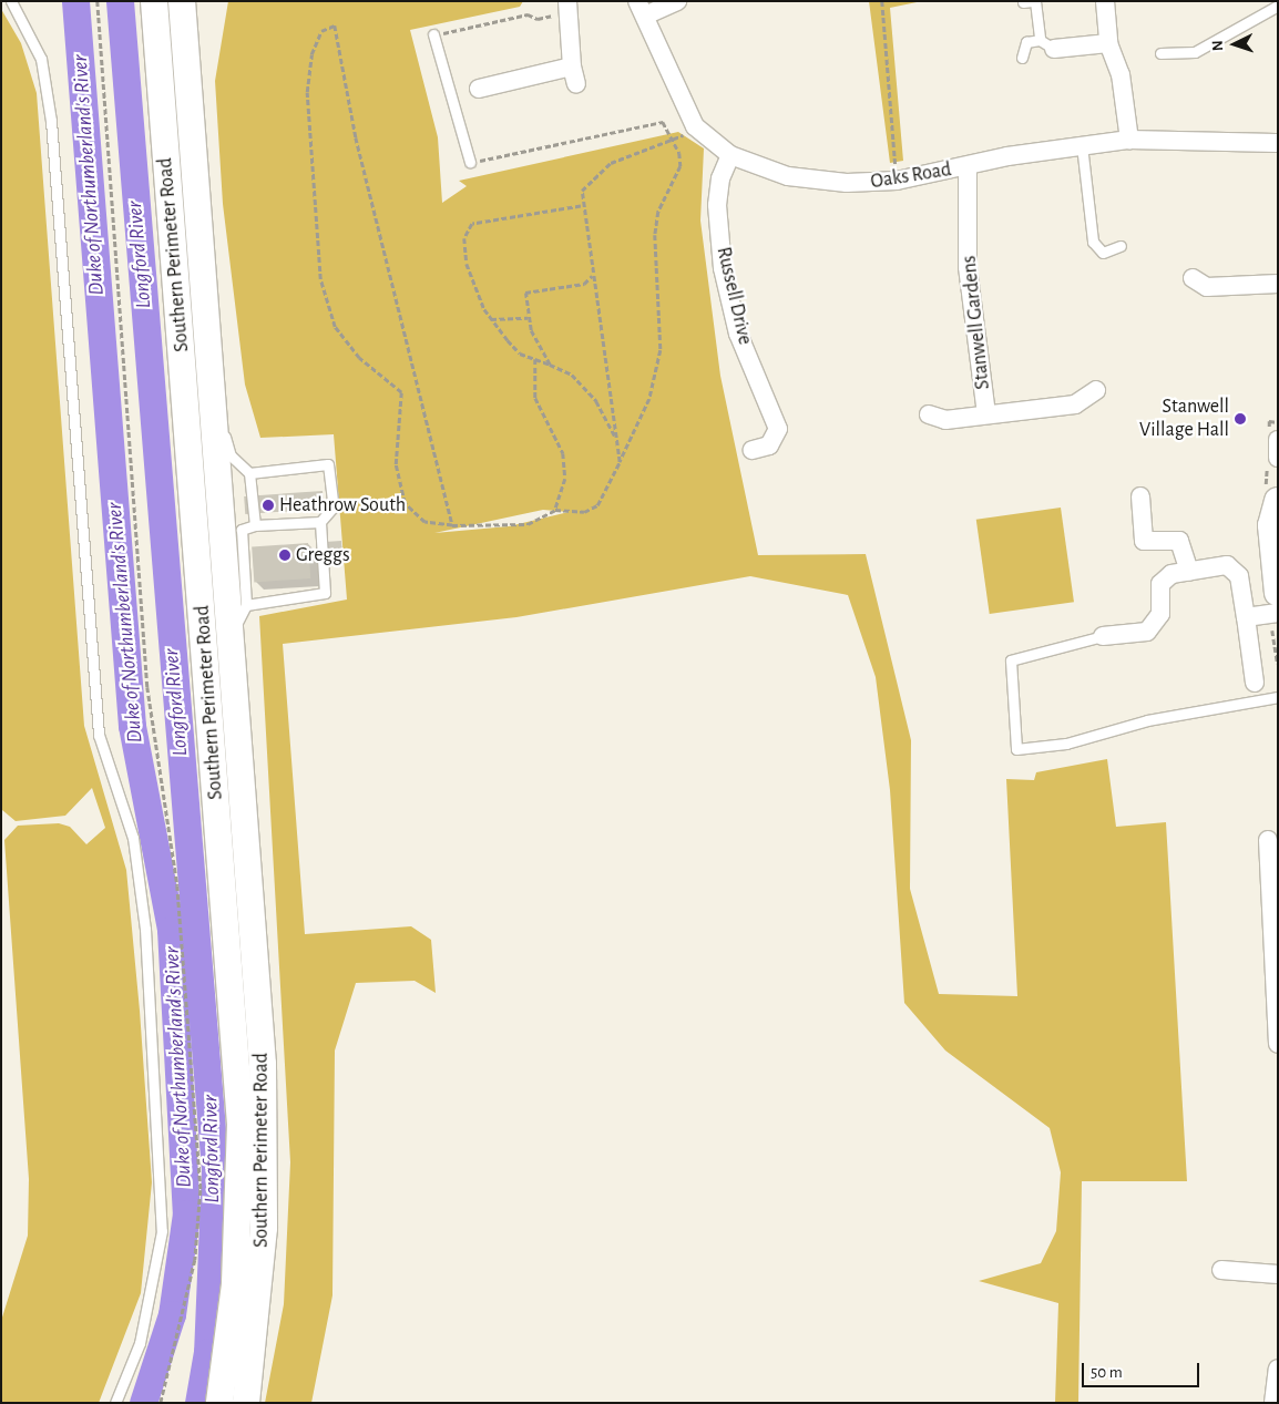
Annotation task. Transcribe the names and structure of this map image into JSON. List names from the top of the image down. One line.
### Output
{"streets":{"street":["Oaks Road","Southern Perimeter Road","Russell Drive","Stanwell Gardens"]},"crossings":[["Oaks Road","Russell Drive"],["Oaks Road","Stanwell Gardens"]],"water":["Duke of Northumberland's River","Longford River"],"places":["Stanwell Village Hall","Heathrow South","Greggs"],"scale_bar":"50 m","north":"left"}
